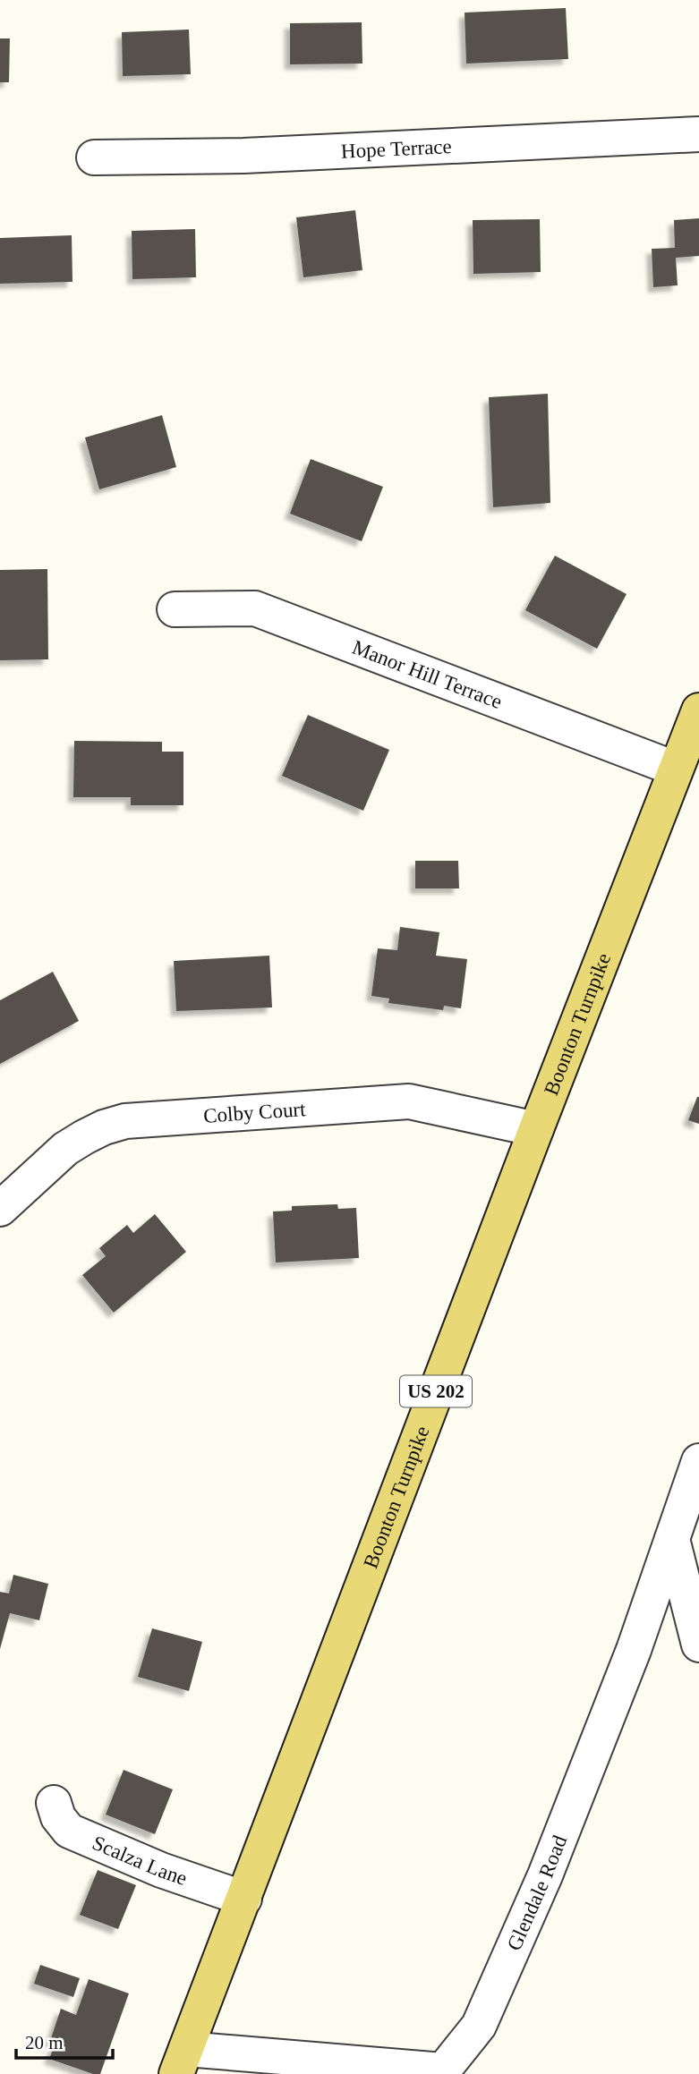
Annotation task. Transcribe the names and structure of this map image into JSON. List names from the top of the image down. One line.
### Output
{"streets":{"main road":["Boonton Turnpike","US 202"],"street":["Hope Terrace","Manor Hill Terrace","Colby Court","Scalza Lane","Glendale Road"]},"crossings":[["Manor Hill Terrace","Boonton Turnpike"],["Boonton Turnpike","Colby Court"],["Boonton Turnpike","Scalza Lane"],["Boonton Turnpike","Glendale Road"]],"scale_bar":"20 m"}
